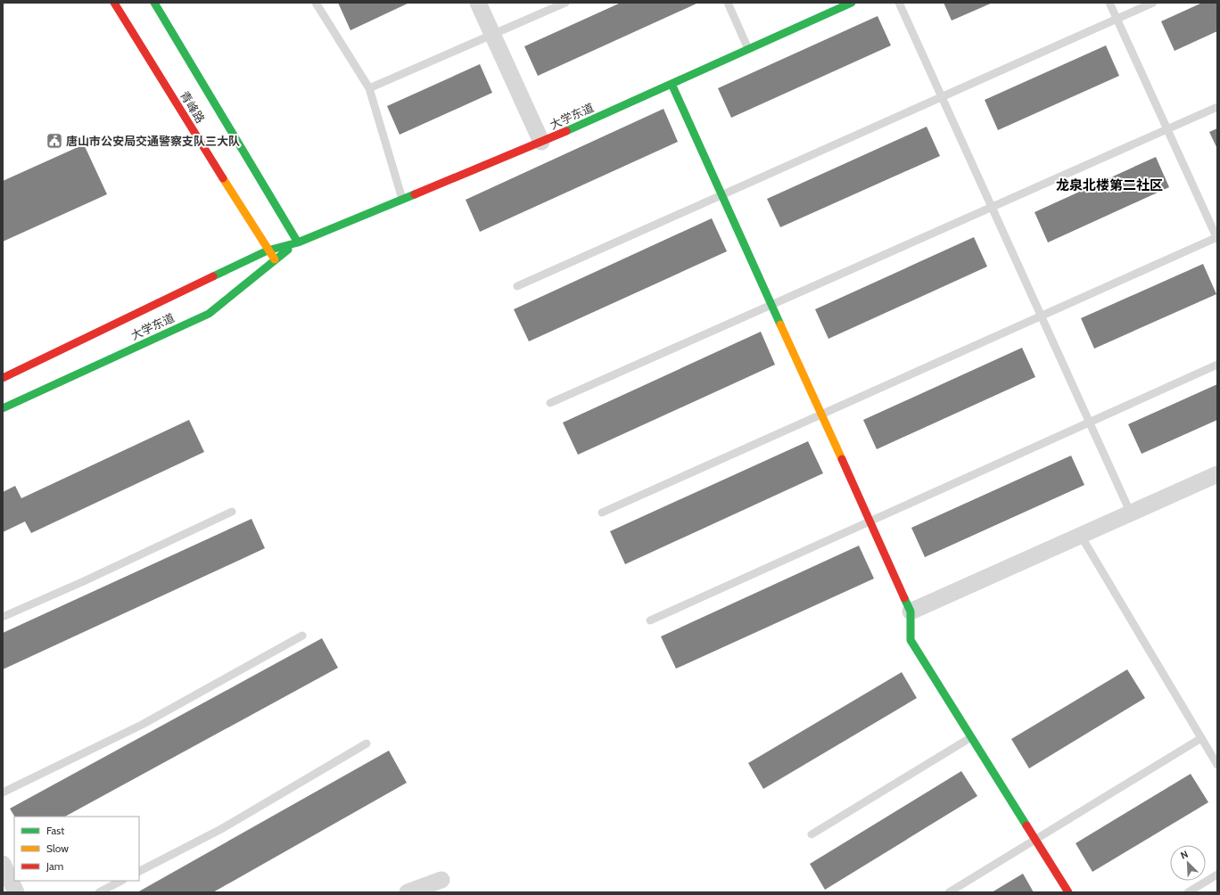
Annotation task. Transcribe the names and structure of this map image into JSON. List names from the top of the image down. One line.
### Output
{"streets":{"street":["青峰路","大学东道"]},"crossings":[["青峰路","大学东道"]],"districts":["龙泉北楼第二社区"],"places":{"public building":["唐山市公安局交通警察支队三大队"]},"legend":["Fast","Slow","Jam"],"north":"top left"}
